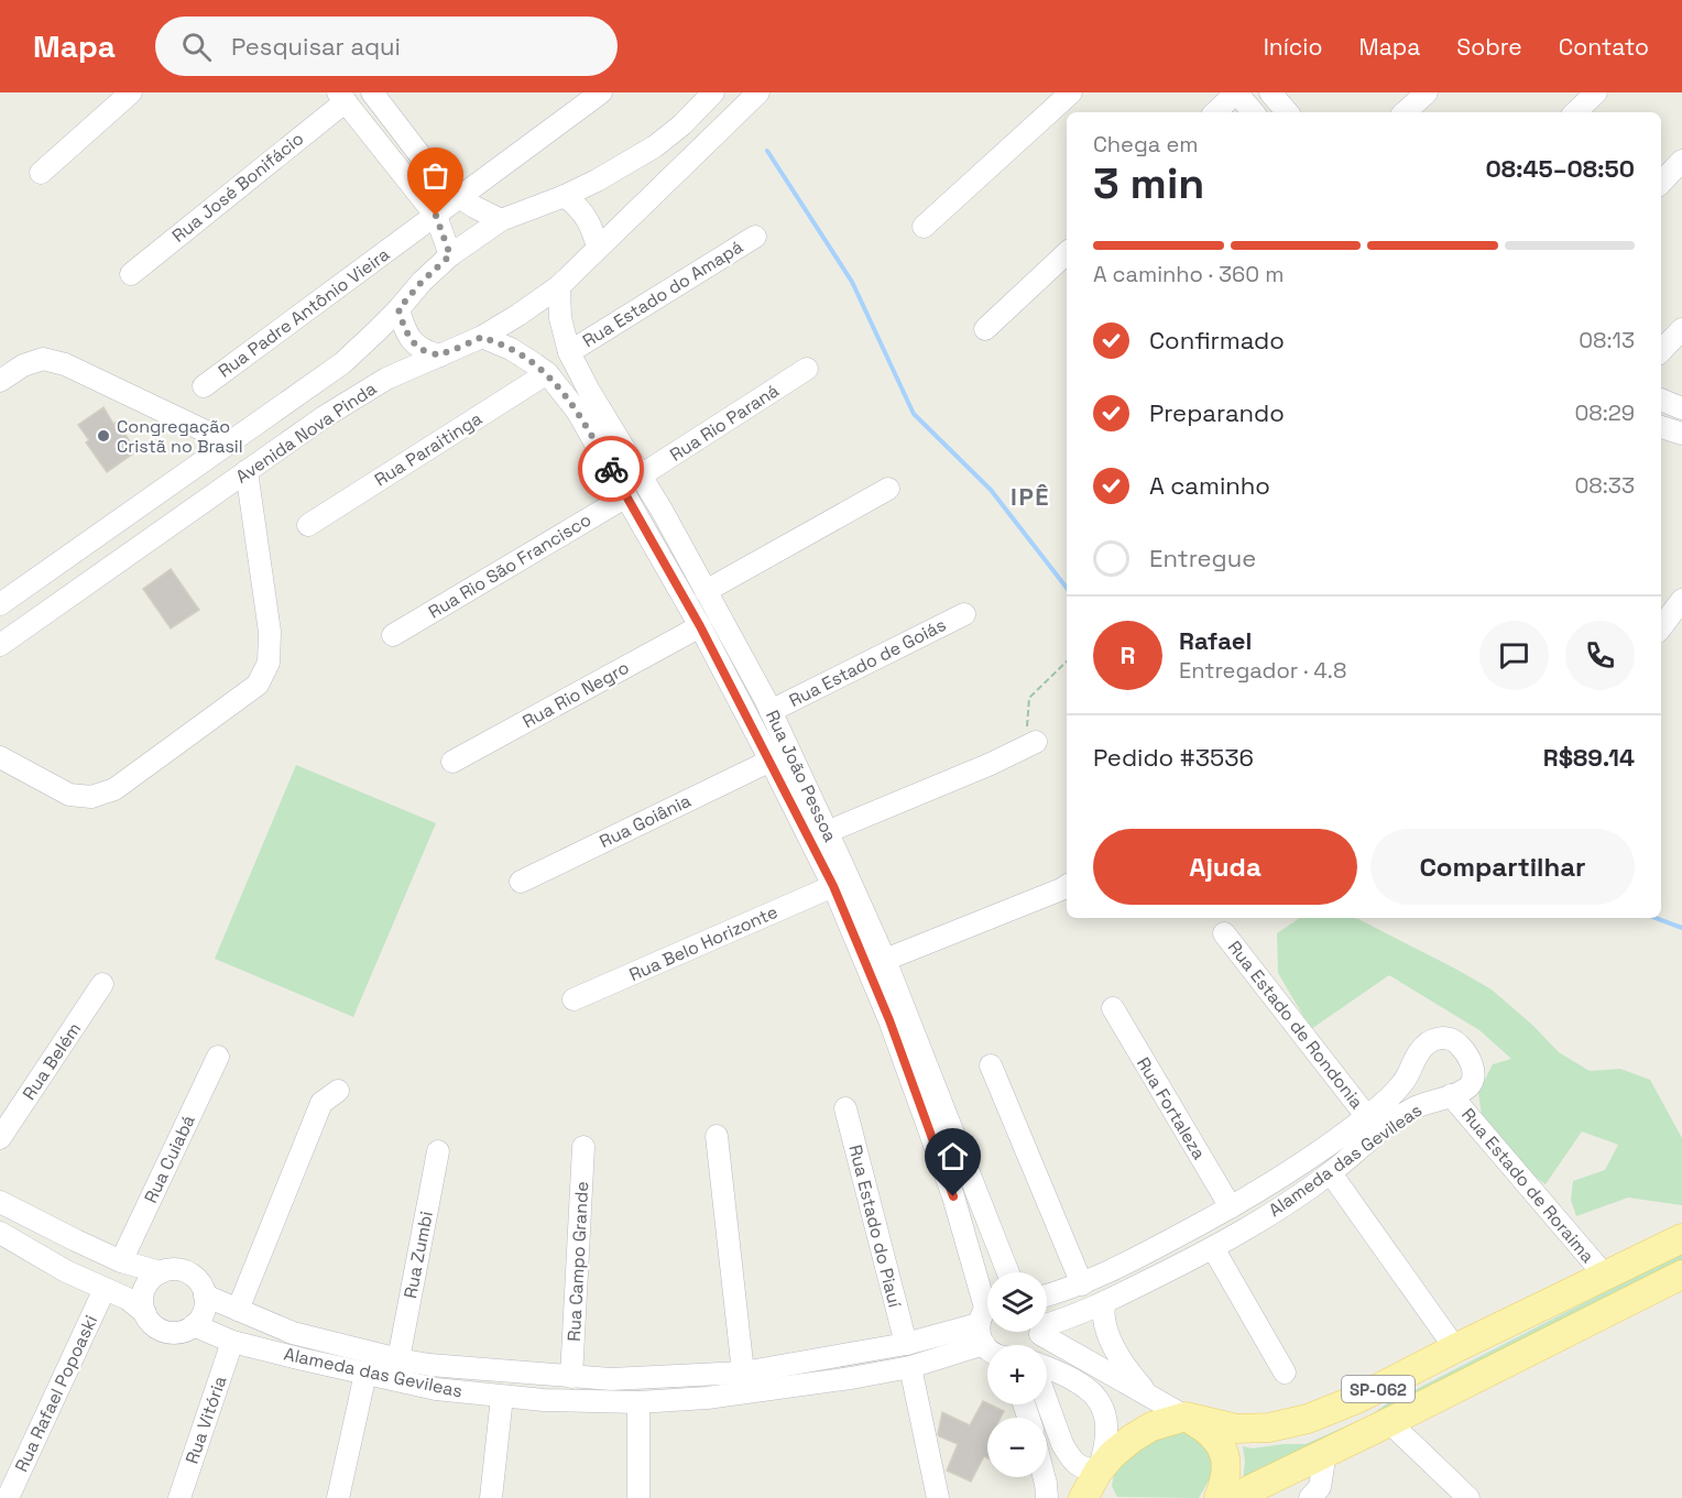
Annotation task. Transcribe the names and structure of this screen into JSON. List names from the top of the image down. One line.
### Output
{"streets":{"main road":["SP-062"],"street":["Rua José Bonifácio","Rua Estado do Amapá","Rua Padre Antônio Vieira","Rua Rio Paraná","Avenida Nova Pinda","Rua Paraitinga","Rua Rio São Francisco","Rua Estado de Goiás","Rua Rio Negro","Rua João Pessoa","Rua Goiânia","Rua Belo Horizonte","Rua Estado de Rondonia","Rua Belém","Rua Fortaleza","Rua Cuiabá","Alameda das Gevileas","Rua Estado de Roraima","Rua Estado do Piauí","Rua Zumbi","Rua Campo Grande","Rua Rafael Popoaski","Rua Vitória"]},"crossings":[["Rua Estado do Amapá","Rua João Pessoa"],["Rua Rio Paraná","Rua João Pessoa"],["Avenida Nova Pinda","Rua João Pessoa"],["Rua Paraitinga","Rua João Pessoa"],["Rua Rio São Francisco","Rua João Pessoa"],["Rua Estado de Goiás","Rua João Pessoa"],["Rua Rio Negro","Rua João Pessoa"],["Rua João Pessoa","Rua Goiânia"],["Rua João Pessoa","Rua Belo Horizonte"],["Rua João Pessoa","Alameda das Gevileas"],["Rua Estado de Rondonia","Alameda das Gevileas"],["Rua Fortaleza","Alameda das Gevileas"],["Alameda das Gevileas","Rua Estado de Roraima"],["Alameda das Gevileas","Rua Estado do Piauí"],["Alameda das Gevileas","Rua Zumbi"],["Alameda das Gevileas","Rua Campo Grande"],["Alameda das Gevileas","Rua Vitória"],["Rua Estado de Roraima","SP-062"]],"districts":["IPÊ"],"places":["Congregação Cristã no Brasil"],"page":{"header":"Mapa","search":"Pesquisar aqui","nav":["Início","Mapa","Sobre","Contato"],"heading":["3 min","Chega em","08:45–08:50"],"panel":["Rafael","Entregador · 4.8","Pedido #3536","R$89.14"],"bar":"A caminho · 360 m","list":[["Confirmado","08:13"],["Preparando","08:29"],["A caminho","08:33"],"Entregue"],"round":"R","buttons":["Ajuda","Compartilhar"],"map_buttons":["+","−"]}}
